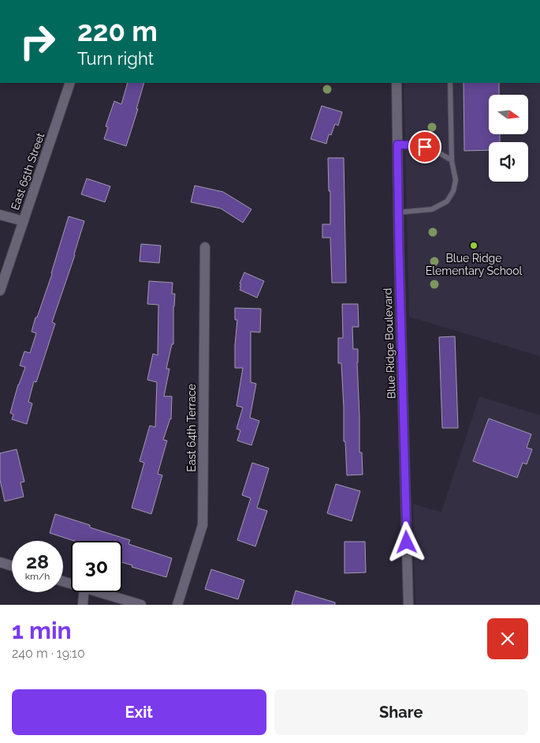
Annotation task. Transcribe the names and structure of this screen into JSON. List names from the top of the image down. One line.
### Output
{"streets":{"street":["East 65th Street","Blue Ridge Boulevard","East 64th Terrace"]},"places":["Blue Ridge Elementary School"],"north":"right","page":{"turn":["220 m","Turn right"],"speed":"28 km/h","limit":"30","heading":["1 min","240 m · 19:10"],"buttons":["Exit","Share"]}}
